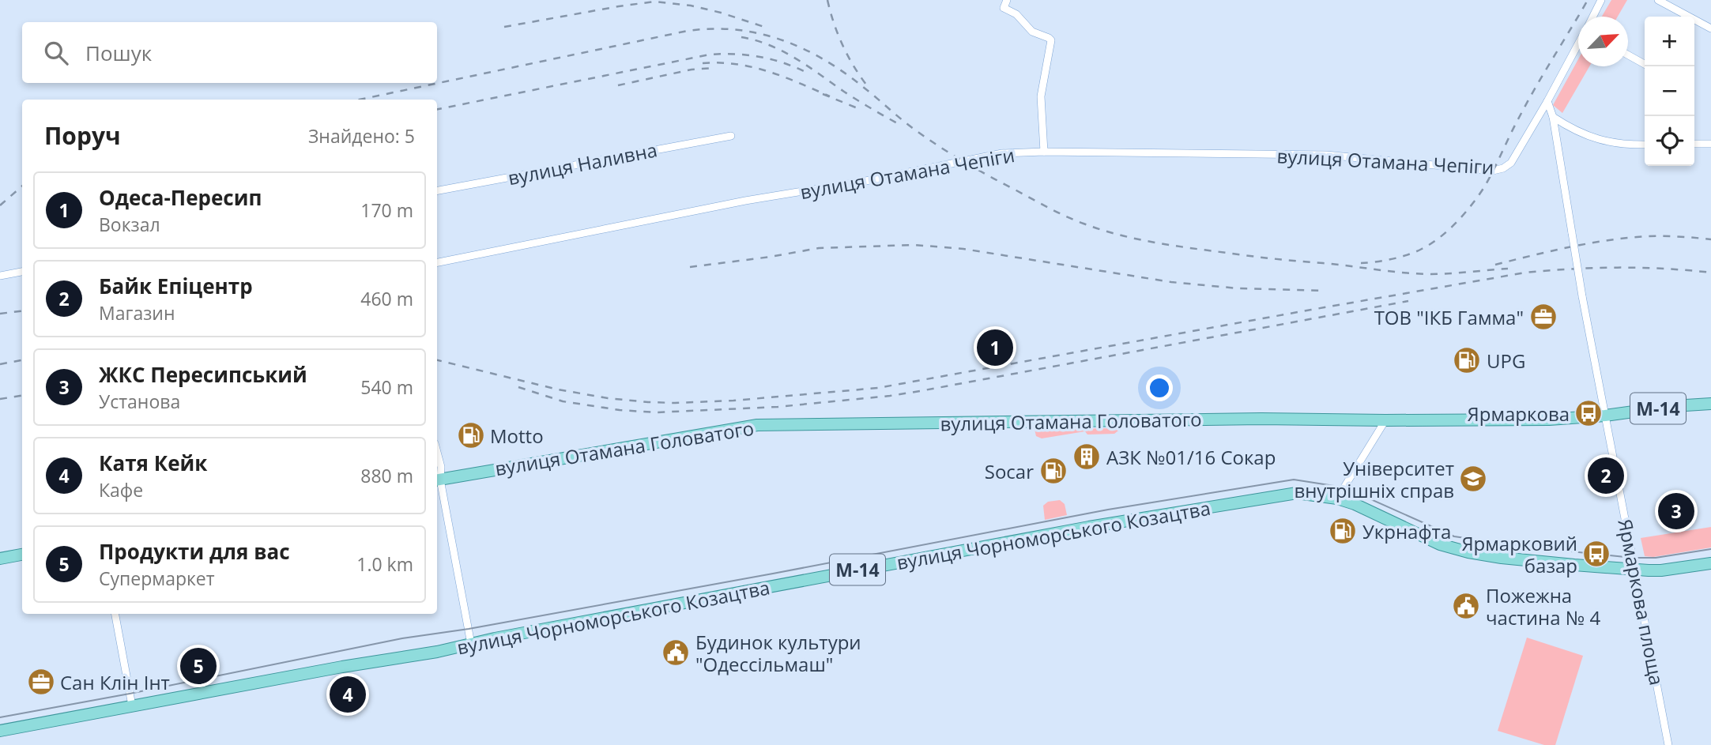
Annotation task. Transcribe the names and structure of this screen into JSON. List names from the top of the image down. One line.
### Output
{"streets":{"main road":["М-14","вулиця Отамана Головатого","вулиця Чорноморського Козацтва"],"street":["вулиця Отамана Чепіги","вулиця Наливна","Ярмаркова площа"]},"crossings":[["вулиця Отамана Чепіги","Ярмаркова площа"],["вулиця Отамана Головатого","Ярмаркова площа"],["вулиця Чорноморського Козацтва","Ярмаркова площа"]],"places":{"office":["ТОВ \"ІКБ Гамма\"","Сан Клін Інт"],"fuel station":["UPG","Motto","Socar","Укрнафта"],"bus stop":["Ярмаркова","Ярмарковий базар"],"building":["АЗК №01/16 Сокар"],"school or university":["Університет внутрішніх справ"],"public building":["Пожежна частина № 4","Будинок культури \"Одессільмаш\""]},"north":"top right","page":{"map_buttons":["+","−"],"search":"Пошук","heading":["Поруч","Знайдено: 5"],"list":[{"mark":"1","name":"Одеса-Пересип","note":"Вокзал","value":"170 m"},{"mark":"2","name":"Байк Епіцентр","note":"Магазин","value":"460 m"},{"mark":"3","name":"ЖКС Пересипський","note":"Установа","value":"540 m"},{"mark":"4","name":"Катя Кейк","note":"Кафе","value":"880 m"},{"mark":"5","name":"Продукти для вас","note":"Супермаркет","value":"1.0 km"}],"pins":["1","2","3","5","4"]}}
